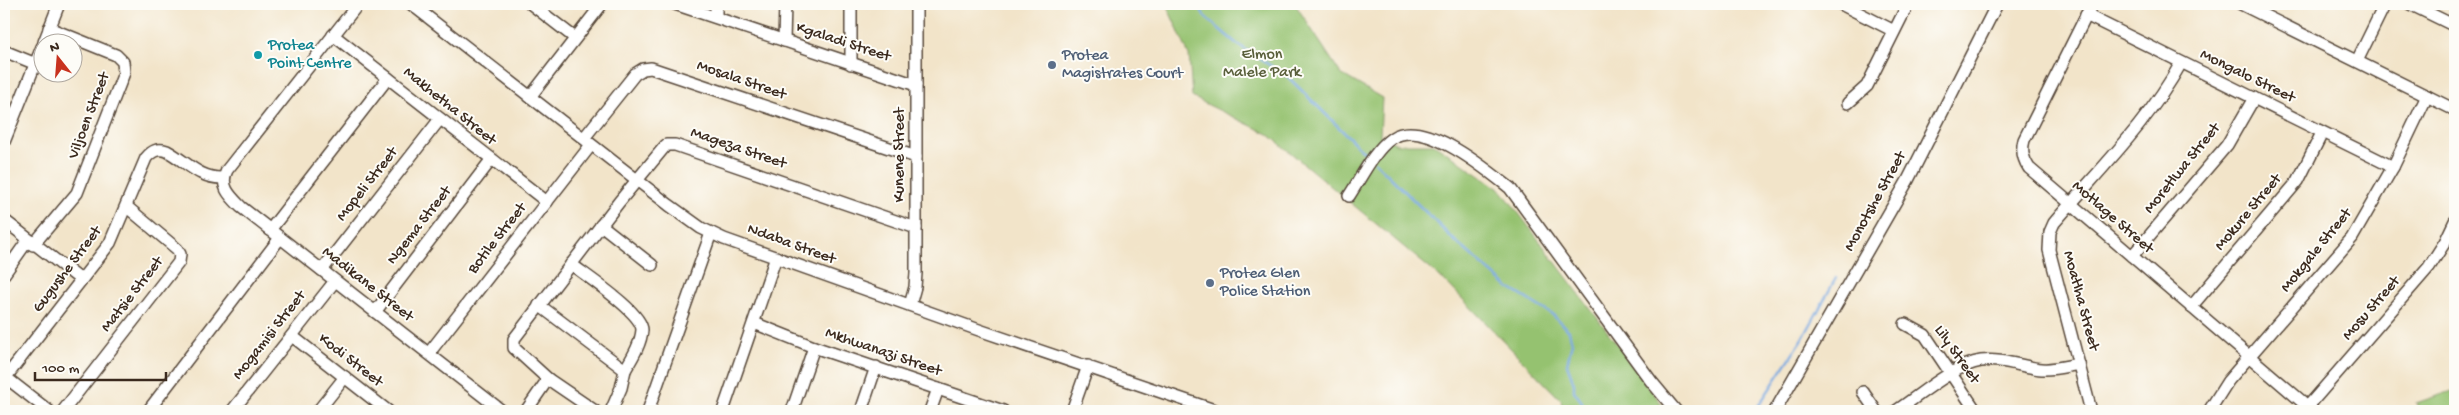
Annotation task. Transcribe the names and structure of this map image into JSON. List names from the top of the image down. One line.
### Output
{"streets":{"street":["Kgaladi Street","Mongalo Street","Mosala Street","Makhetha Street","Viljoen Street","Mageza Street","Kunene Street","Moretlwa Street","Mopeli Street","Monotshe Street","Mokure Street","Motlage Street","Ngema Street","Botile Street","Ndaba Street","Mokgale Street","Gugushe Street","Madikane Street","Matsie Street","Moatlha Street","Mosu Street","Mogamisi Street","Mkhwanazi Street","Lily Street","Kodi Street"]},"crossings":[["Kgaladi Street","Kunene Street"],["Mongalo Street","Moretlwa Street"],["Mongalo Street","Mokure Street"],["Mongalo Street","Motlage Street"],["Mongalo Street","Mokgale Street"],["Mongalo Street","Moatlha Street"],["Mosala Street","Kunene Street"],["Mosala Street","Botile Street"],["Mosala Street","Ndaba Street"],["Makhetha Street","Mopeli Street"],["Makhetha Street","Ngema Street"],["Makhetha Street","Botile Street"],["Mageza Street","Kunene Street"],["Mageza Street","Ndaba Street"],["Kunene Street","Ndaba Street"],["Moretlwa Street","Motlage Street"],["Mopeli Street","Madikane Street"],["Mokure Street","Motlage Street"],["Motlage Street","Mokgale Street"],["Motlage Street","Moatlha Street"],["Motlage Street","Mosu Street"],["Ngema Street","Madikane Street"],["Botile Street","Ndaba Street"],["Botile Street","Madikane Street"],["Gugushe Street","Madikane Street"],["Gugushe Street","Matsie Street"],["Madikane Street","Mogamisi Street"],["Mogamisi Street","Kodi Street"]],"parks":["Elmon Malele Park"],"places":["Protea Point Centre","Protea Magistrates Court","Protea Glen Police Station"],"scale_bar":"100 m","north":"top"}
